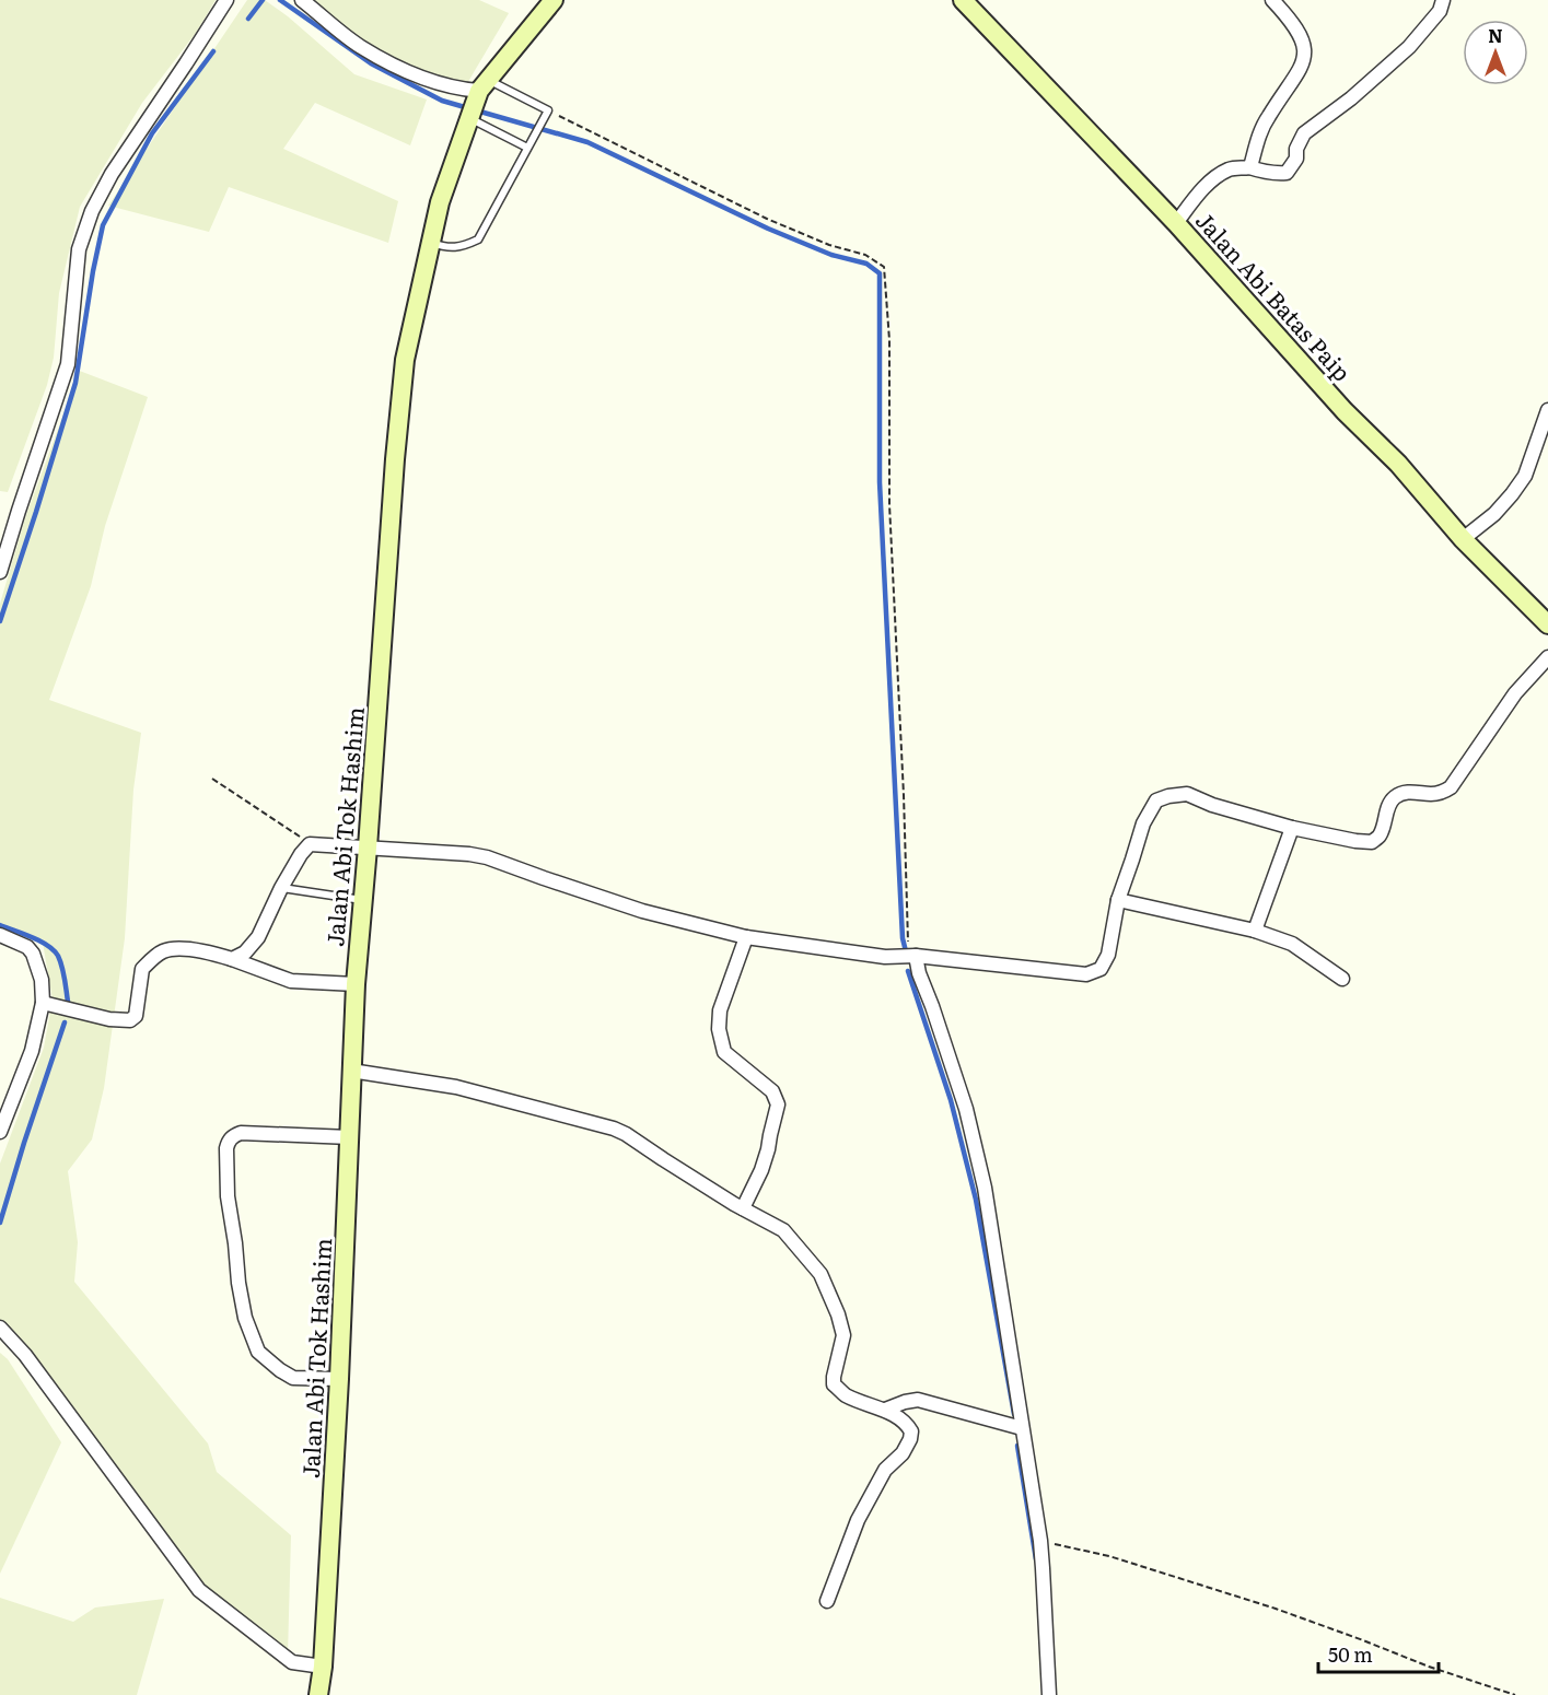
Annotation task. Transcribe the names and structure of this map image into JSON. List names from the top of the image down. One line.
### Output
{"streets":{"main road":["Jalan Abi Batas Paip","Jalan Abi Tok Hashim"]},"scale_bar":"50 m","north":"top"}
